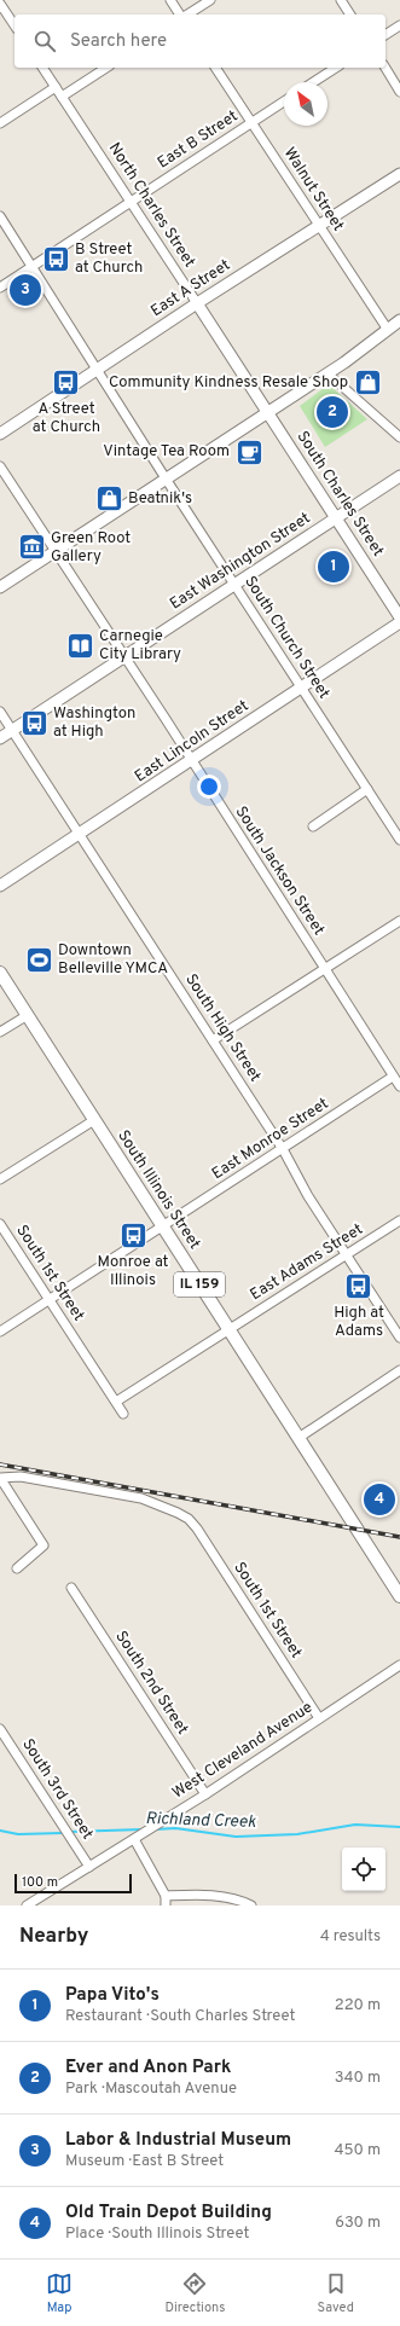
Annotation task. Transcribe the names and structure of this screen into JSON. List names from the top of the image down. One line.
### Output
{"streets":{"main road":["South Illinois Street","IL 159"],"street":["East B Street","Walnut Street","North Charles Street","East A Street","South Charles Street","East Washington Street","South Church Street","East Lincoln Street","South Jackson Street","South High Street","East Monroe Street","East Adams Street","South 1st Street","South 2nd Street","West Cleveland Avenue","South 3rd Street"]},"crossings":[["East B Street","Walnut Street"],["East B Street","North Charles Street"],["East B Street","South Church Street"],["Walnut Street","East A Street"],["North Charles Street","East A Street"],["North Charles Street","South Charles Street"],["East A Street","South Church Street"],["South Charles Street","East Washington Street"],["East Washington Street","South Church Street"],["East Washington Street","South Jackson Street"],["East Washington Street","South High Street"],["South Church Street","East Lincoln Street"],["East Lincoln Street","South Jackson Street"],["East Lincoln Street","South High Street"],["South Jackson Street","East Monroe Street"],["South High Street","East Monroe Street"],["South High Street","East Adams Street"],["East Monroe Street","South Illinois Street"],["East Monroe Street","South 1st Street"],["South Illinois Street","East Adams Street"],["East Adams Street","South 1st Street"],["South 1st Street","West Cleveland Avenue"],["South 2nd Street","West Cleveland Avenue"],["West Cleveland Avenue","South 3rd Street"]],"water":["Richland Creek"],"places":{"bus stop":["B Street at Church","A Street at Church","Washington at High","Monroe at Illinois","High at Adams"],"shop":["Community Kindness Resale Shop","Beatnik's"],"cafe":["Vintage Tea Room"],"museum":["Green Root Gallery"],"library":["Carnegie City Library"],"sports":["Downtown Belleville YMCA"]},"scale_bar":"100 m","north":"top left","page":{"search":"Search here","pins":["3","2","1","4"],"scale":"100 m","heading":["Nearby","4 results"],"list":[{"mark":"1","name":"Papa Vito's","note":"Restaurant · South Charles Street","value":"220 m"},{"mark":"2","name":"Ever and Anon Park","note":"Park · Mascoutah Avenue","value":"340 m"},{"mark":"3","name":"Labor & Industrial Museum","note":"Museum · East B Street","value":"450 m"},{"mark":"4","name":"Old Train Depot Building","note":"Place · South Illinois Street","value":"630 m"}],"nav":["Map","Directions","Saved"]}}
